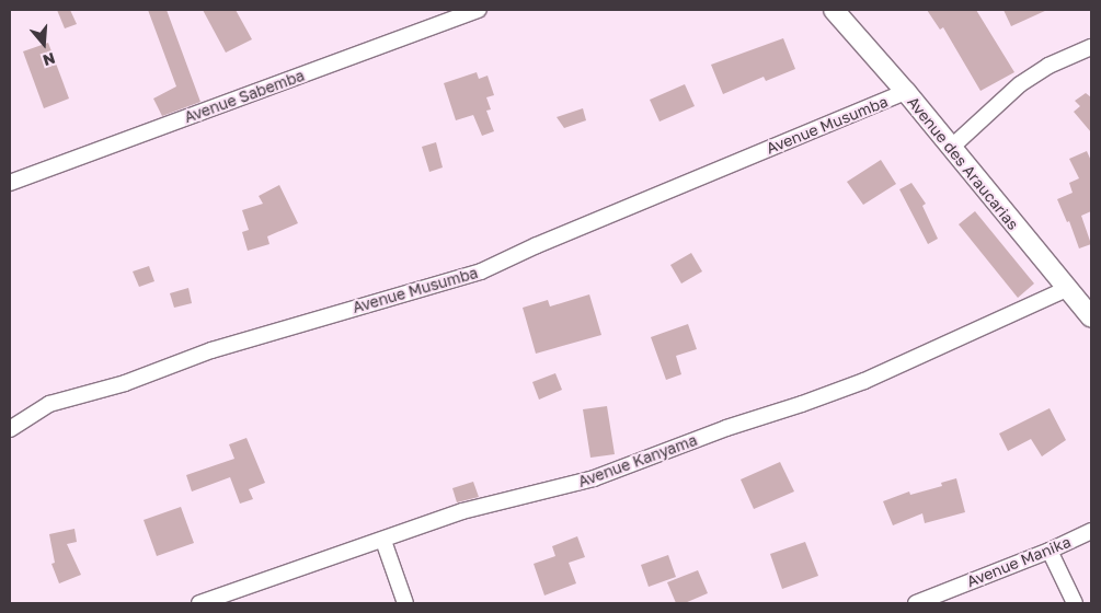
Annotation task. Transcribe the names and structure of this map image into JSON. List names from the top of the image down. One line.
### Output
{"streets":{"street":["Avenue Sabemba","Avenue Musumba","Avenue des Araucarias","Avenue Kanyama","Avenue Manika"]},"crossings":[["Avenue Musumba","Avenue des Araucarias"],["Avenue des Araucarias","Avenue Kanyama"]],"north":"bottom"}
